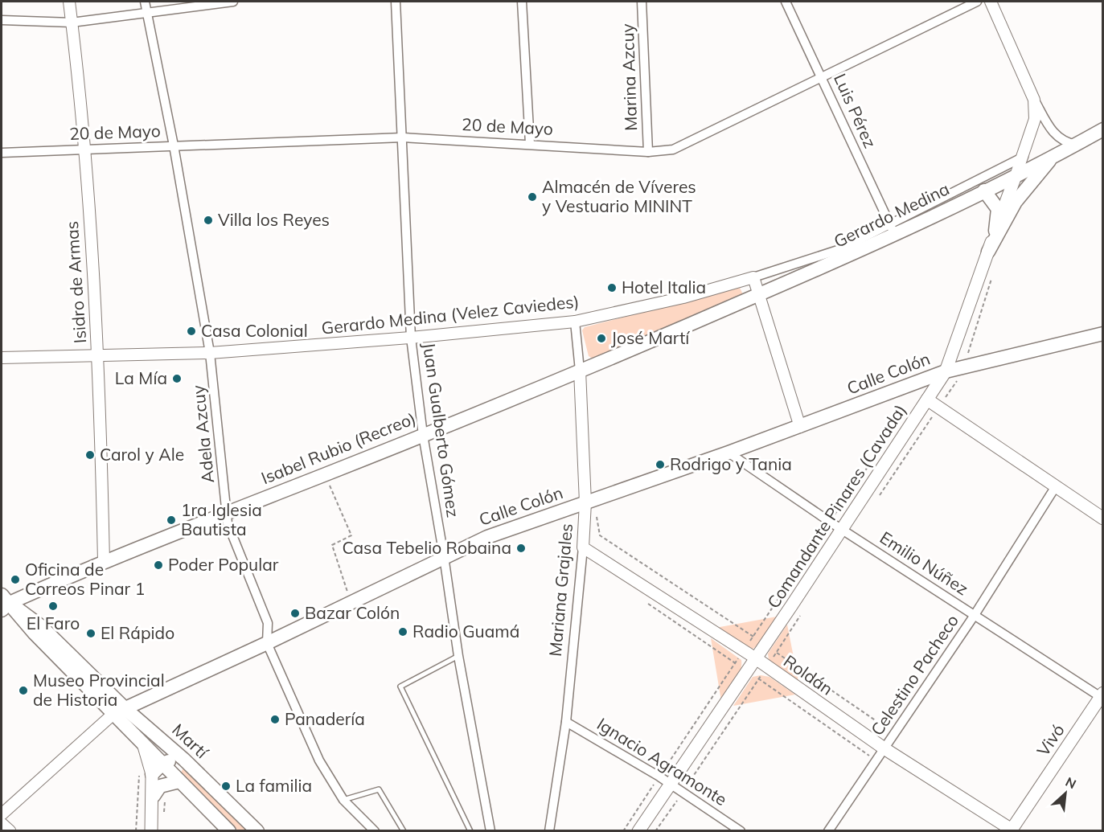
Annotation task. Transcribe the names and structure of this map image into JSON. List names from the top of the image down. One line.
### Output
{"streets":{"main road":["Gerardo Medina","Calle Colón","Isabel Rubio (Recreo)","Comandante Pinares (Cavada)","Roldán","Vivó","Martí"],"street":["Marina Azcuy","Luis Pérez","20 de Mayo","Isidro de Armas","Gerardo Medina (Velez Caviedes)","Juan Gualberto Gómez","Adela Azcuy","Emilio Núñez","Mariana Grajales","Celestino Pacheco","Ignacio Agramonte"]},"crossings":[["Marina Azcuy","20 de Mayo"],["Luis Pérez","20 de Mayo"],["Luis Pérez","Gerardo Medina"],["20 de Mayo","Isidro de Armas"],["20 de Mayo","Juan Gualberto Gómez"],["20 de Mayo","Adela Azcuy"],["Gerardo Medina","Gerardo Medina (Velez Caviedes)"],["Gerardo Medina","Isabel Rubio (Recreo)"],["Gerardo Medina","Comandante Pinares (Cavada)"],["Isidro de Armas","Gerardo Medina (Velez Caviedes)"],["Isidro de Armas","Isabel Rubio (Recreo)"],["Gerardo Medina (Velez Caviedes)","Juan Gualberto Gómez"],["Gerardo Medina (Velez Caviedes)","Adela Azcuy"],["Gerardo Medina (Velez Caviedes)","Mariana Grajales"],["Calle Colón","Juan Gualberto Gómez"],["Calle Colón","Adela Azcuy"],["Calle Colón","Comandante Pinares (Cavada)"],["Calle Colón","Emilio Núñez"],["Calle Colón","Mariana Grajales"],["Calle Colón","Martí"],["Juan Gualberto Gómez","Isabel Rubio (Recreo)"],["Adela Azcuy","Isabel Rubio (Recreo)"],["Isabel Rubio (Recreo)","Mariana Grajales"],["Isabel Rubio (Recreo)","Martí"],["Comandante Pinares (Cavada)","Emilio Núñez"],["Comandante Pinares (Cavada)","Roldán"],["Comandante Pinares (Cavada)","Ignacio Agramonte"],["Emilio Núñez","Celestino Pacheco"],["Emilio Núñez","Vivó"],["Mariana Grajales","Roldán"],["Mariana Grajales","Ignacio Agramonte"],["Roldán","Celestino Pacheco"],["Roldán","Vivó"]],"places":["Almacén de Víveres y Vestuario MININT","Villa los Reyes","Hotel Italia","Casa Colonial","José Martí","La Mía","Carol y Ale","Rodrigo y Tania","1ra Iglesia Bautista","Casa Tebelio Robaina","Poder Popular","Oficina de Correos Pinar 1","El Faro","Bazar Colón","Radio Guamá","El Rápido","Museo Provincial de Historia","Panadería","La familia"],"north":"top right"}
